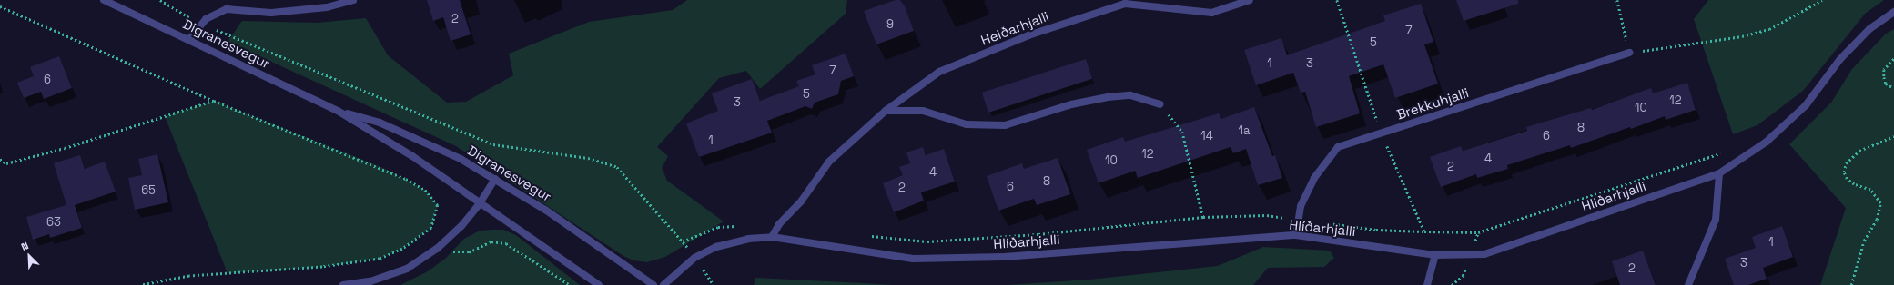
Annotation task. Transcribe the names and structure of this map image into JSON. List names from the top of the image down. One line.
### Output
{"streets":{"street":["Heiðarhjalli","Digranesvegur","Brekkuhjalli","Hlíðarhjalli"]},"crossings":[["Heiðarhjalli","Hlíðarhjalli"],["Brekkuhjalli","Hlíðarhjalli"]],"house_numbers":["2","9","7","5","1","3","7","6","5","12","3","10","8","1a","14","6","1","12","4","10","2","4","8","6","2","65","63","1","3","2"],"north":"top left"}
